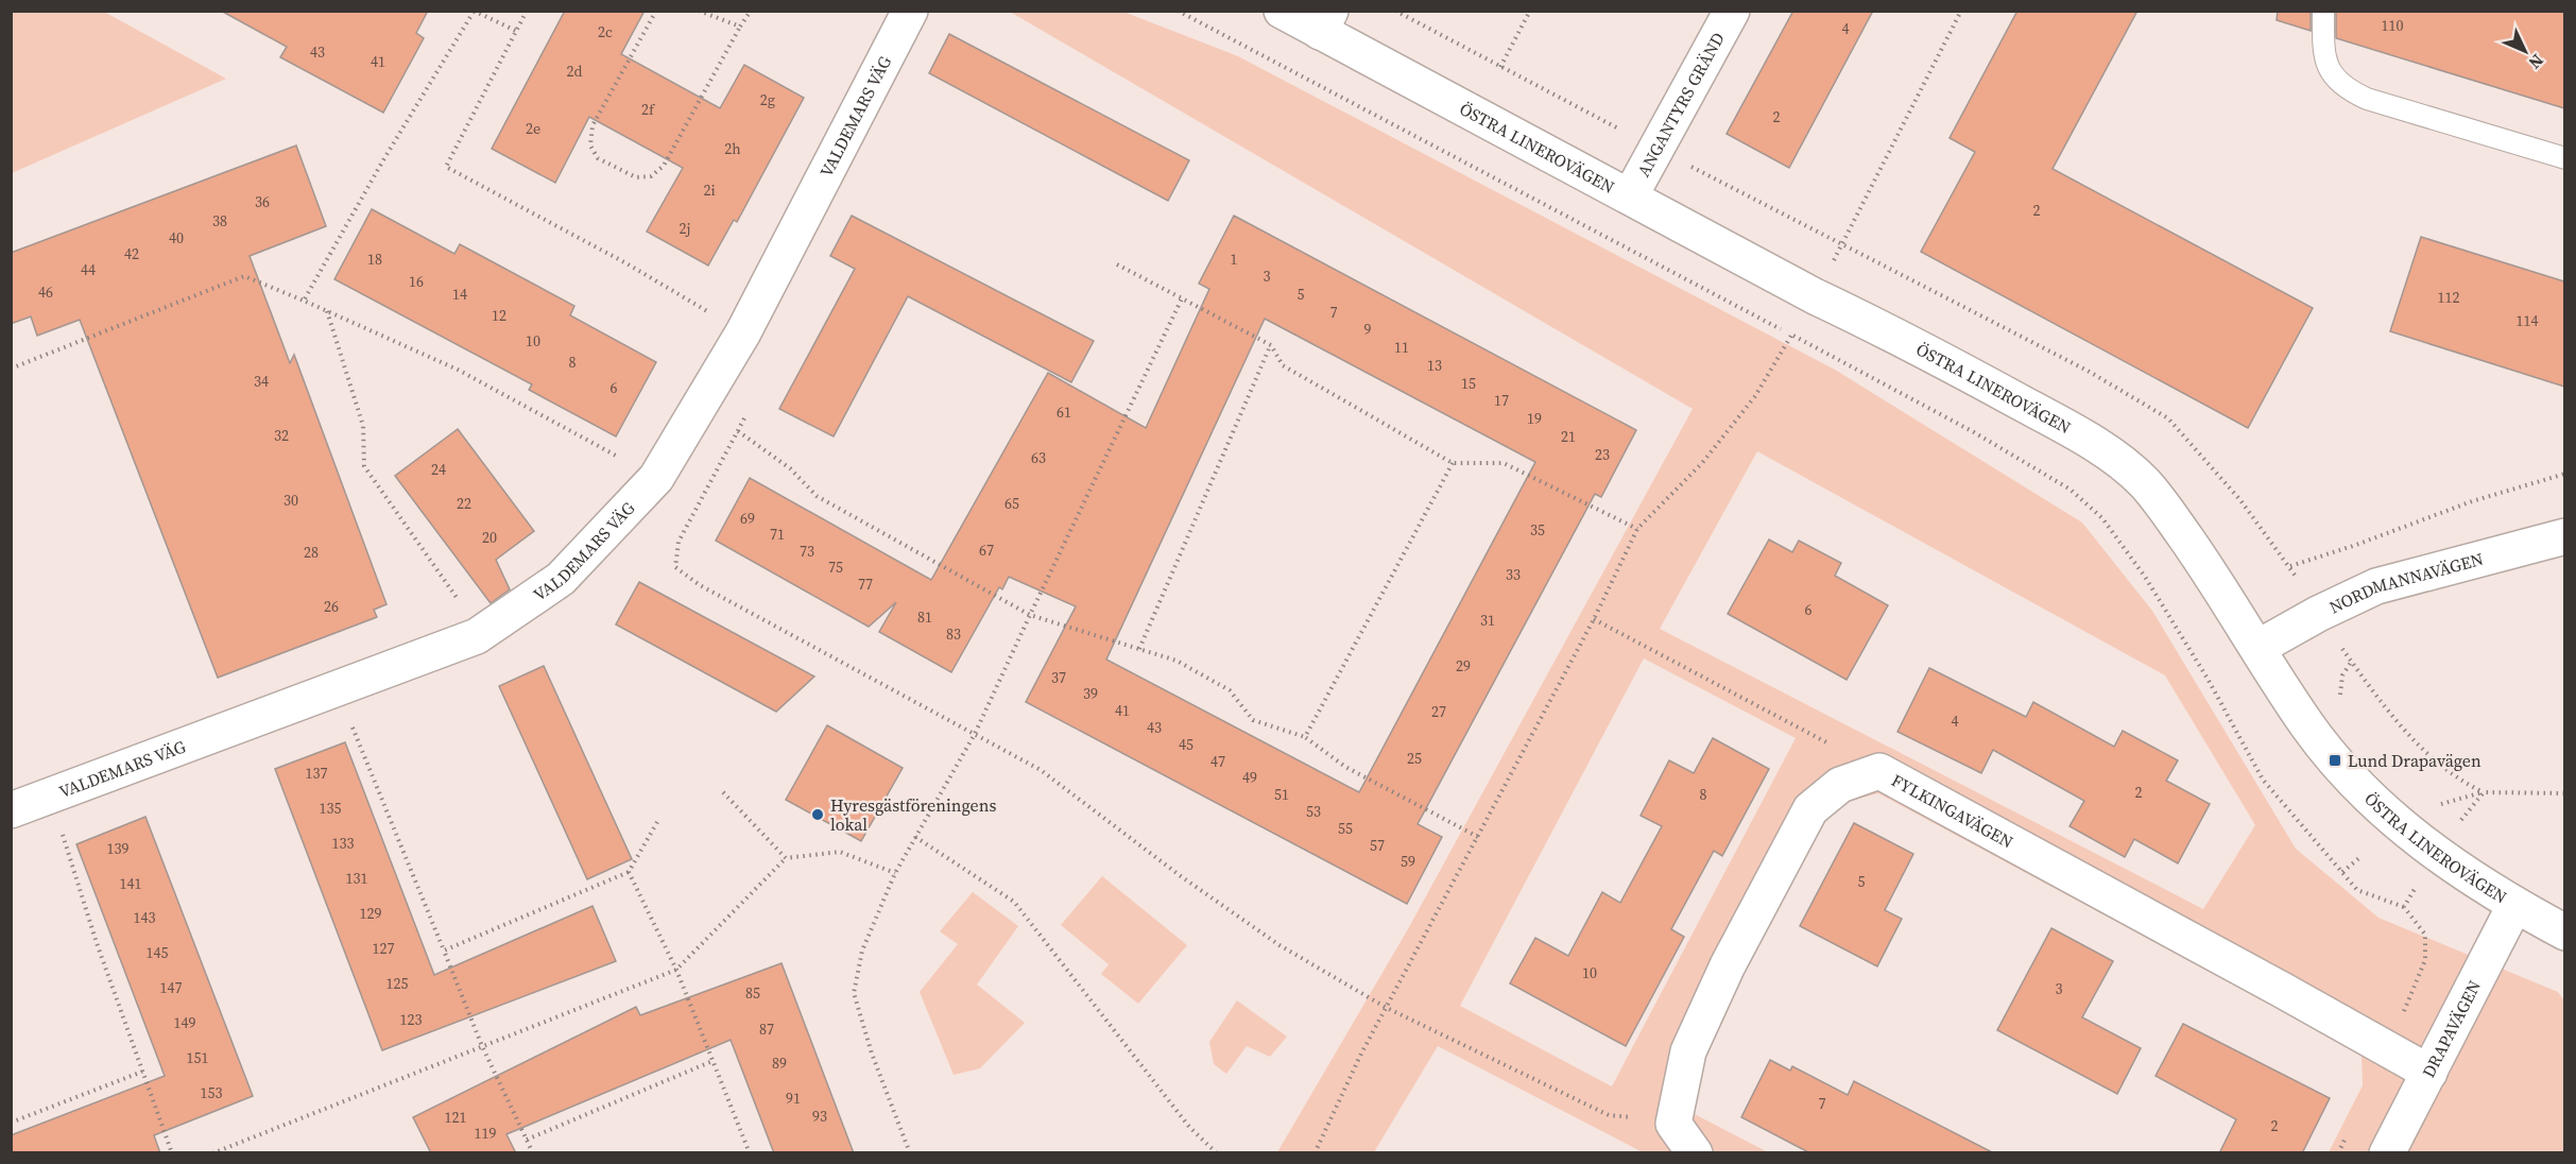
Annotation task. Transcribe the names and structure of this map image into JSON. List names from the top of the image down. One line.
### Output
{"streets":{"street":["ANGANTYRS GRÄND","VALDEMARS VÄG","ÖSTRA LINEROVÄGEN","NORDMANNAVÄGEN","FYLKINGAVÄGEN","DRAPAVÄGEN"]},"crossings":[["ANGANTYRS GRÄND","ÖSTRA LINEROVÄGEN"],["ÖSTRA LINEROVÄGEN","NORDMANNAVÄGEN"],["ÖSTRA LINEROVÄGEN","DRAPAVÄGEN"],["FYLKINGAVÄGEN","DRAPAVÄGEN"]],"places":{"transit":["Lund Drapavägen"],"other":["Hyresgästföreningens lokal"]},"house_numbers":["110","4","2c","43","41","2d","2g","2f","2","2e","2h","2i","36","2","38","2j","40","42","18","1","44","3","16","46","14","5","112","7","12","114","9","10","11","8","13","34","15","6","17","61","19","32","21","23","63","24","30","22","65","69","35","71","20","67","73","28","75","33","77","26","6","81","31","83","29","37","39","41","27","4","43","45","25","47","137","49","2","51","8","135","53","55","133","57","139","59","131","5","141","129","143","127","145","10","125","147","3","85","123","149","87","151","89","153","91","7","93","121","2","119"],"north":"bottom right"}
